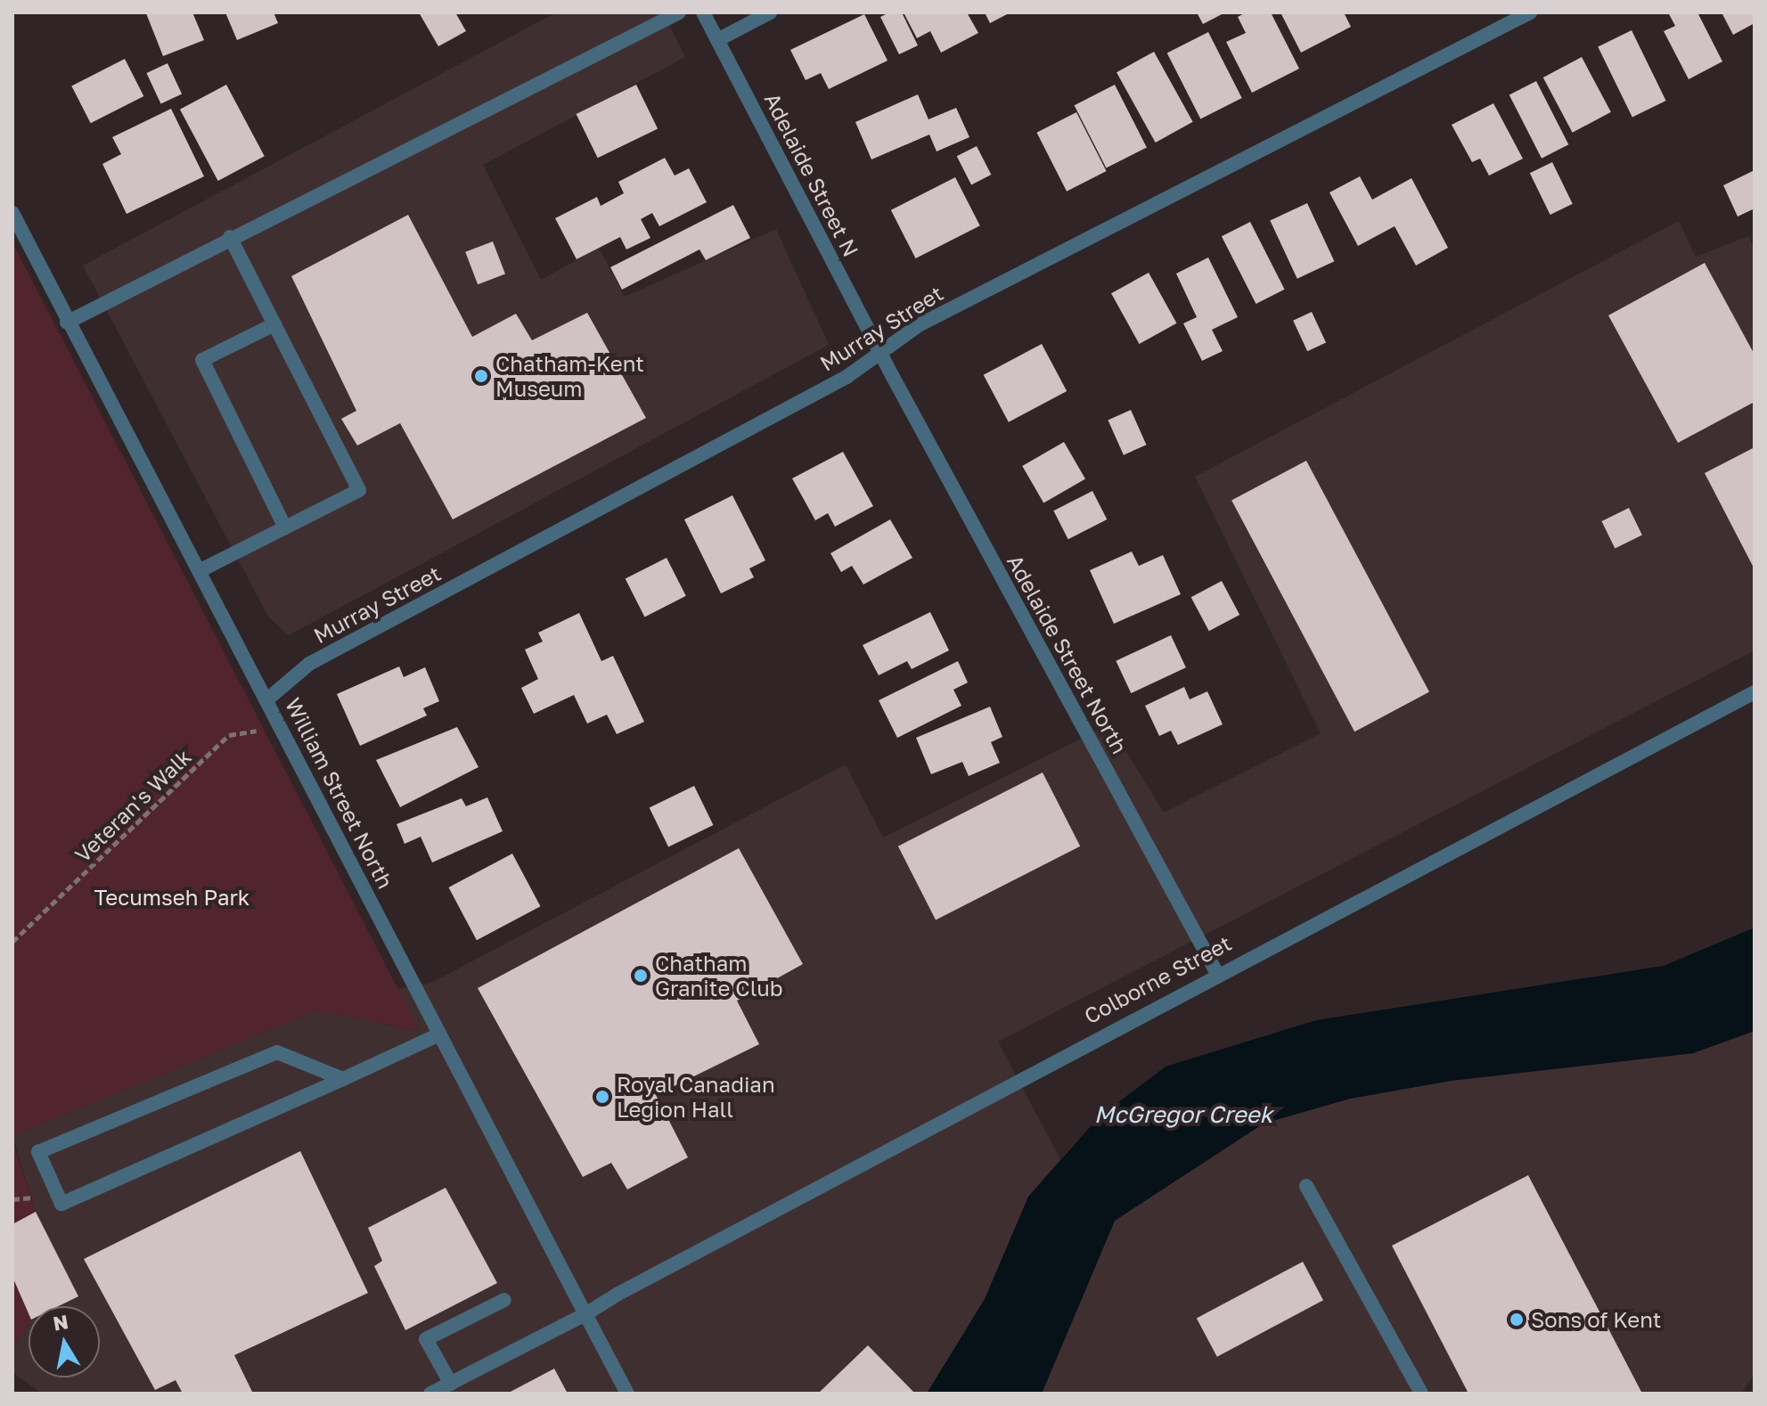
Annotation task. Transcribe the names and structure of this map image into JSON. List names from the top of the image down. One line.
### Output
{"streets":{"street":["Adelaide Street N","Murray Street","Adelaide Street North","William Street North","Colborne Street"],"path":["Veteran's Walk"]},"crossings":[["Adelaide Street N","Murray Street"],["Adelaide Street N","Adelaide Street North"],["Murray Street","Adelaide Street North"],["Murray Street","William Street North"],["Murray Street","Veteran's Walk"],["Adelaide Street North","Colborne Street"],["William Street North","Veteran's Walk"],["William Street North","Colborne Street"]],"water":["McGregor Creek"],"parks":["Tecumseh Park"],"places":["Chatham-Kent Museum","Chatham Granite Club","Royal Canadian Legion Hall","Sons of Kent"],"north":"top"}
